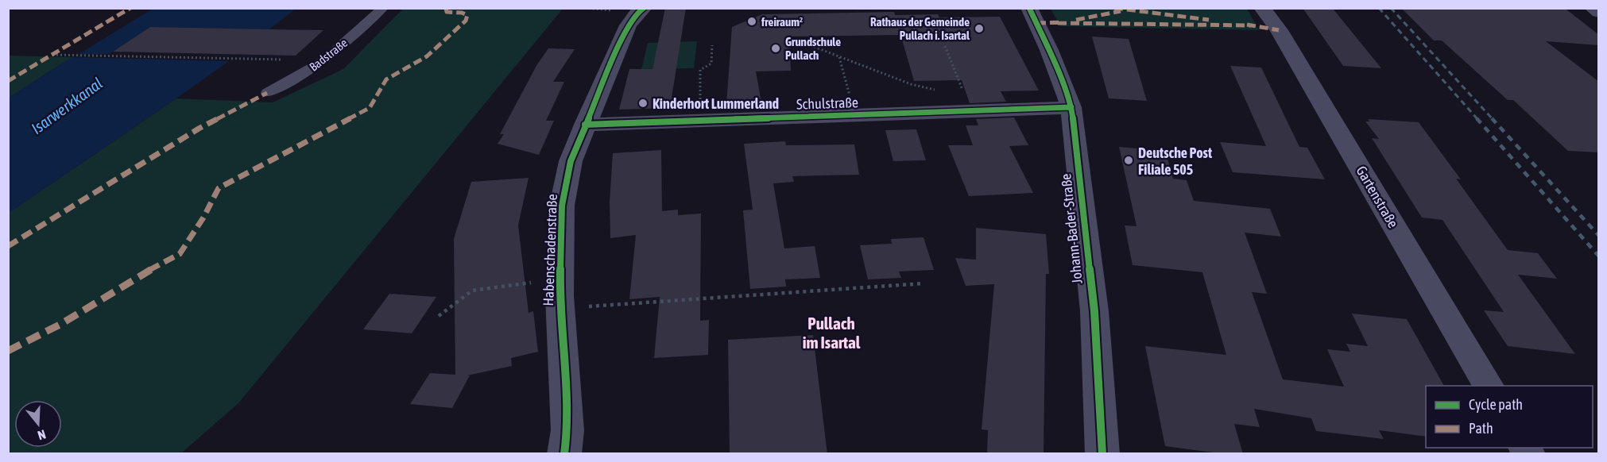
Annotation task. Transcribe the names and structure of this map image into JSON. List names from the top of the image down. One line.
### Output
{"streets":{"street":["Schulstraße","Gartenstraße","Johann-Bader-Straße","Habenschadenstraße"],"lane":["Badstraße"]},"crossings":[["Schulstraße","Johann-Bader-Straße"],["Schulstraße","Habenschadenstraße"]],"districts":["Pullach im Isartal"],"water":["Isarwerkkanal"],"places":["freiraum²","Rathaus der Gemeinde Pullach i. Isartal","Grundschule Pullach","Kinderhort Lummerland","Deutsche Post Filiale 505"],"legend":["Cycle path","Path"],"north":"bottom"}
